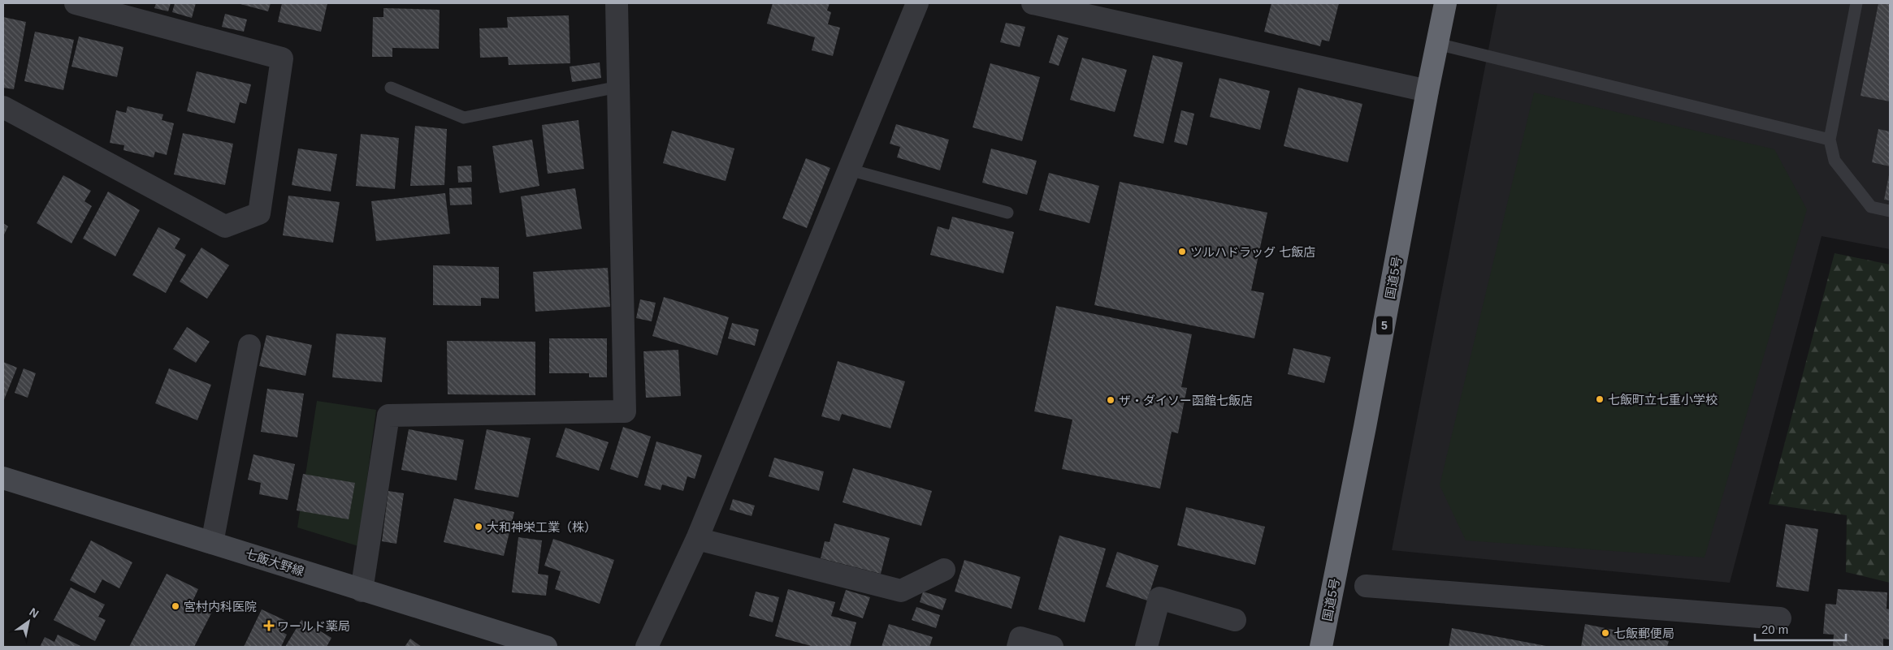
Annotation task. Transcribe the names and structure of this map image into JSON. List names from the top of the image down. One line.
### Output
{"streets":{"highway":["国道5号","5"],"main road":["七飯大野線"]},"places":{"other":["ツルハドラッグ 七飯店","七飯町立七重小学校","ザ・ダイソー函館七飯店","大和神栄工業（株）","宮村内科医院","七飯郵便局"],"health":["ワールド薬局"]},"scale_bar":"20 m","north":"top right"}
